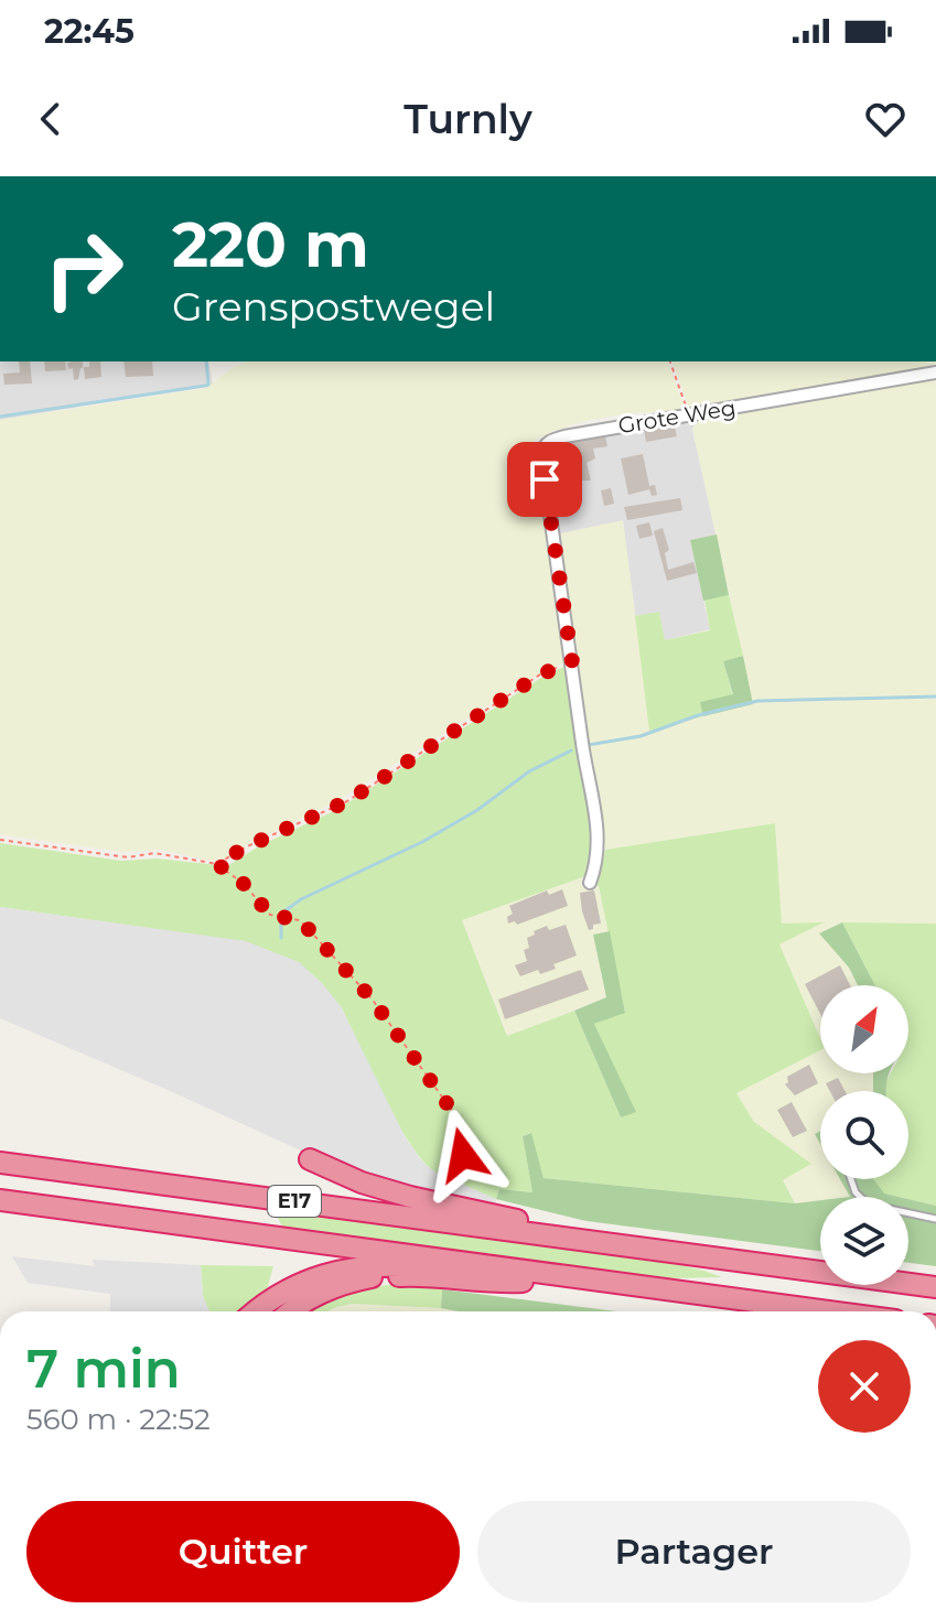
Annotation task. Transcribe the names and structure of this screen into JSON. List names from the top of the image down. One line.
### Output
{"streets":{"highway":["E17"],"street":["Grote Weg"]},"north":"top right","page":{"status":"22:45","header":"Turnly","turn":["220 m","Grenspostwegel"],"heading":["7 min","560 m · 22:52"],"buttons":["Quitter","Partager"]}}
